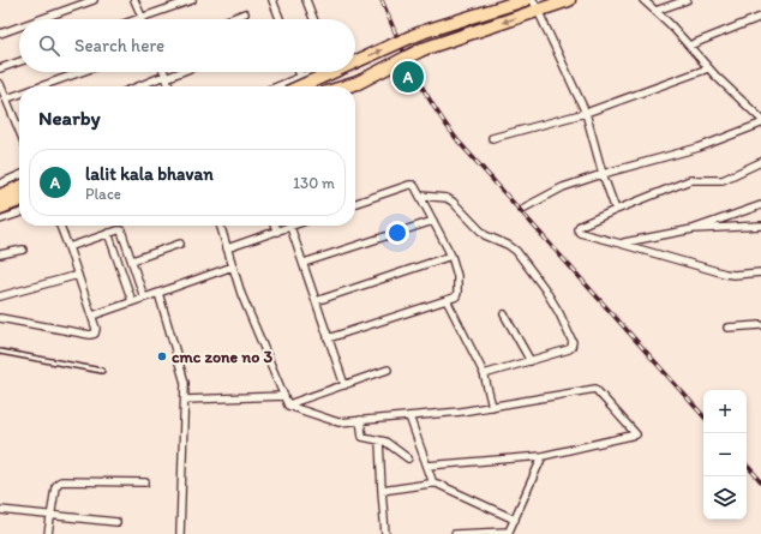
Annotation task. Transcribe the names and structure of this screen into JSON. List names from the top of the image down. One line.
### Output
{"places":["cmc zone no 3"],"page":{"search":"Search here","pins":"A","heading":"Nearby","list":[{"mark":"A","name":"lalit kala bhavan","note":"Place","value":"130 m"}],"map_buttons":["+","−"]}}
